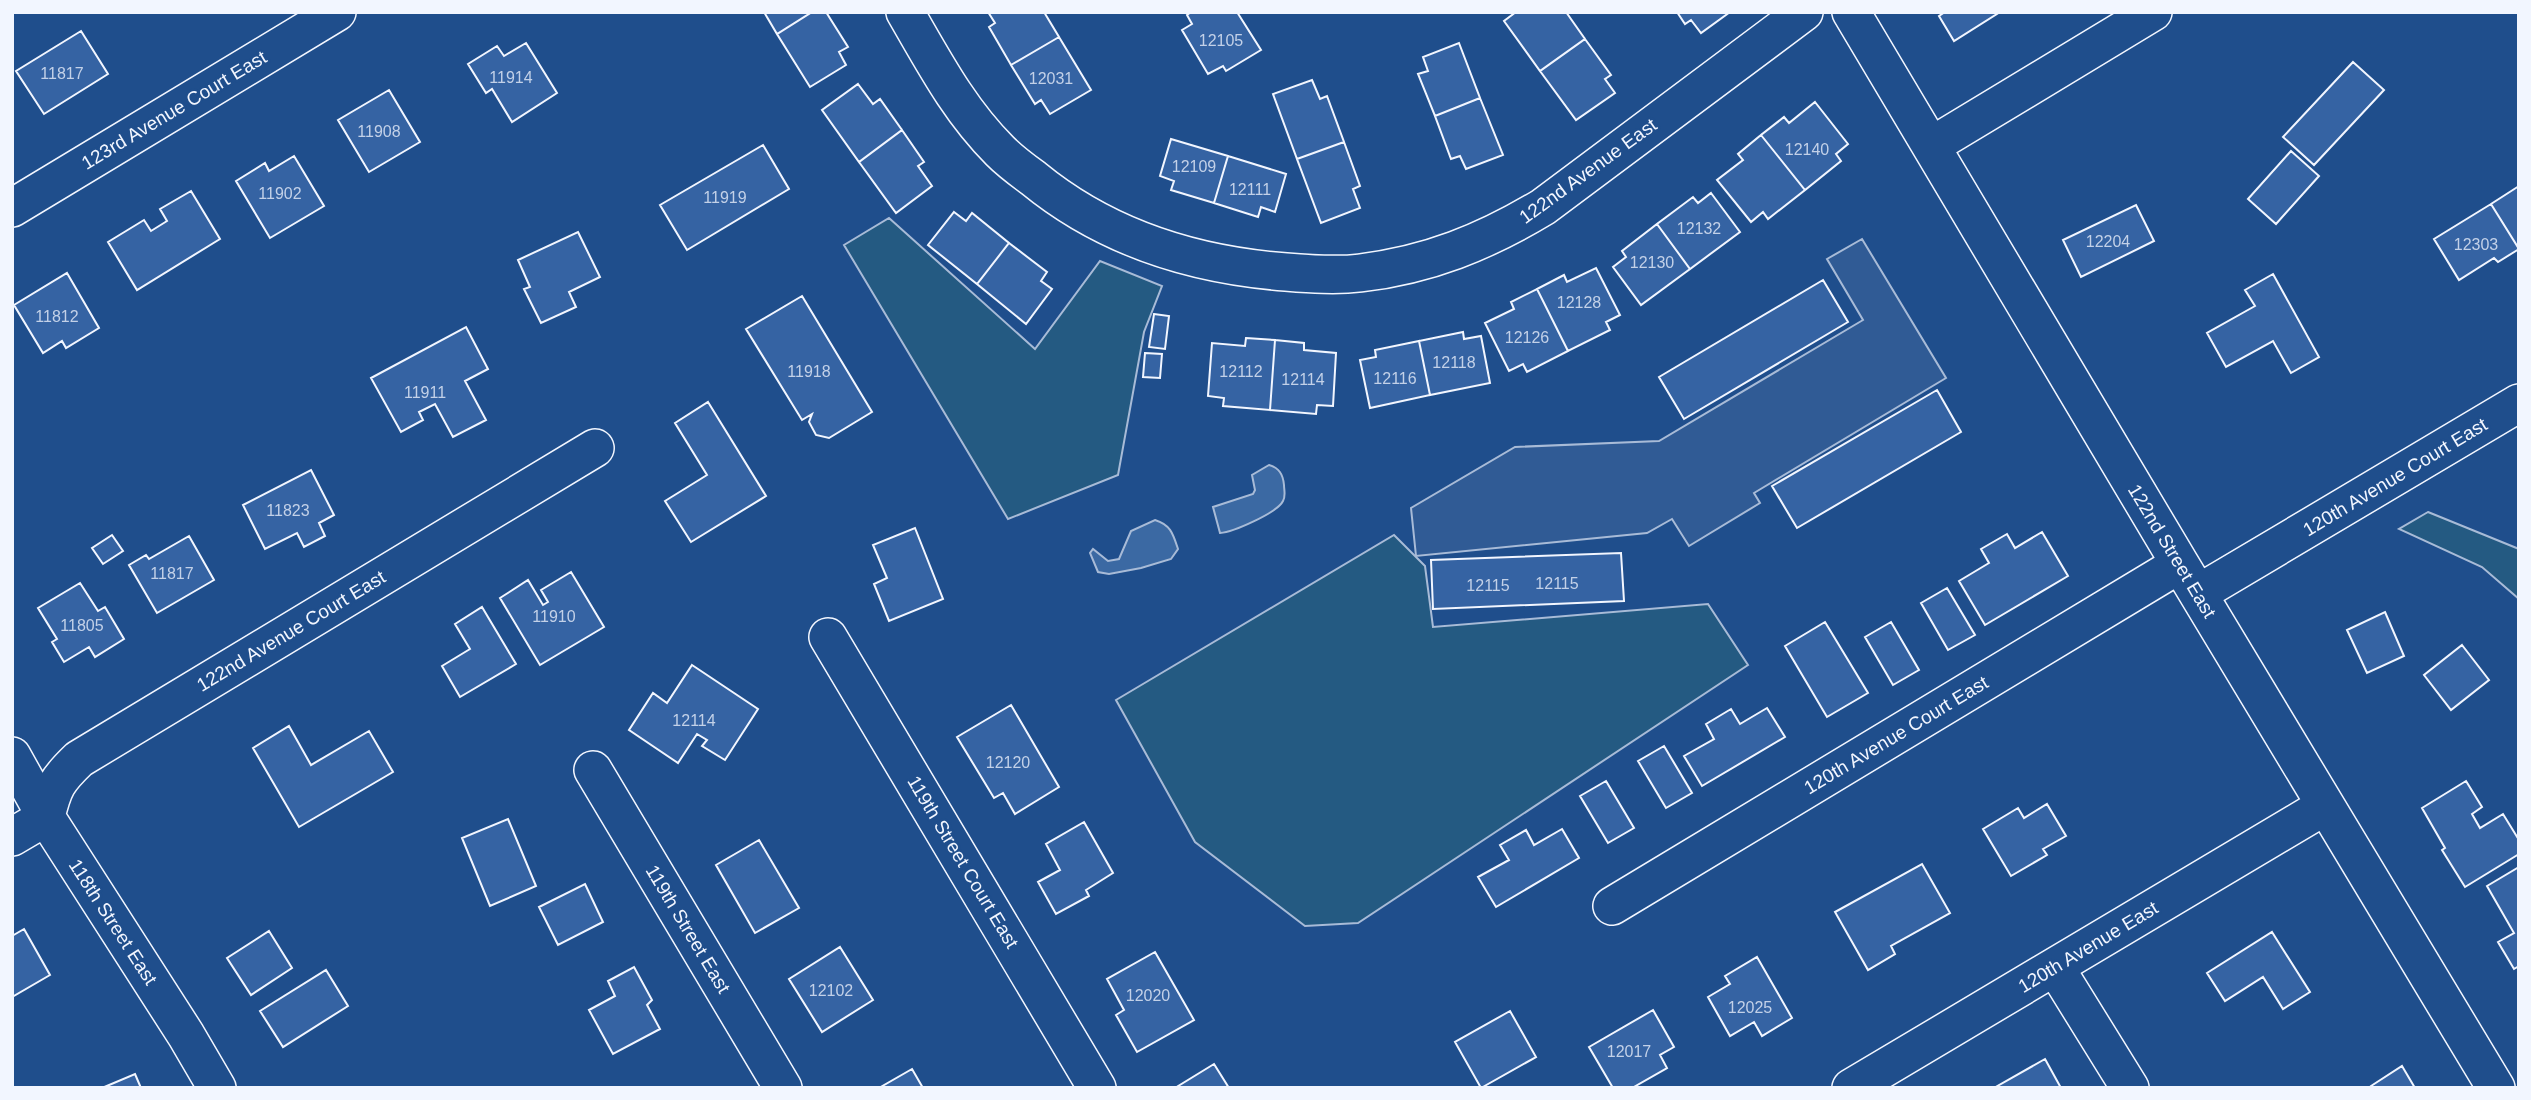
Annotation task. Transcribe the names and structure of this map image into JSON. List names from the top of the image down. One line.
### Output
{"streets":{"street":["123rd Avenue Court East","122nd Avenue East","120th Avenue Court East","122nd Street East","122nd Avenue Court East","119th Street Court East","118th Street East","119th Street East","120th Avenue East"]},"crossings":[["120th Avenue Court East","122nd Street East"],["122nd Street East","120th Avenue East"],["122nd Avenue Court East","118th Street East"]],"house_numbers":["12105","11817","11914","12031","11908","12140","12109","12111","11902","11919","12132","12204","12303","12130","12128","11812","12126","12118","11918","12112","12116","12114","11911","11823","11817","12115","12115","11910","11805","12114","12120","12102","12020","12025","12017"]}
